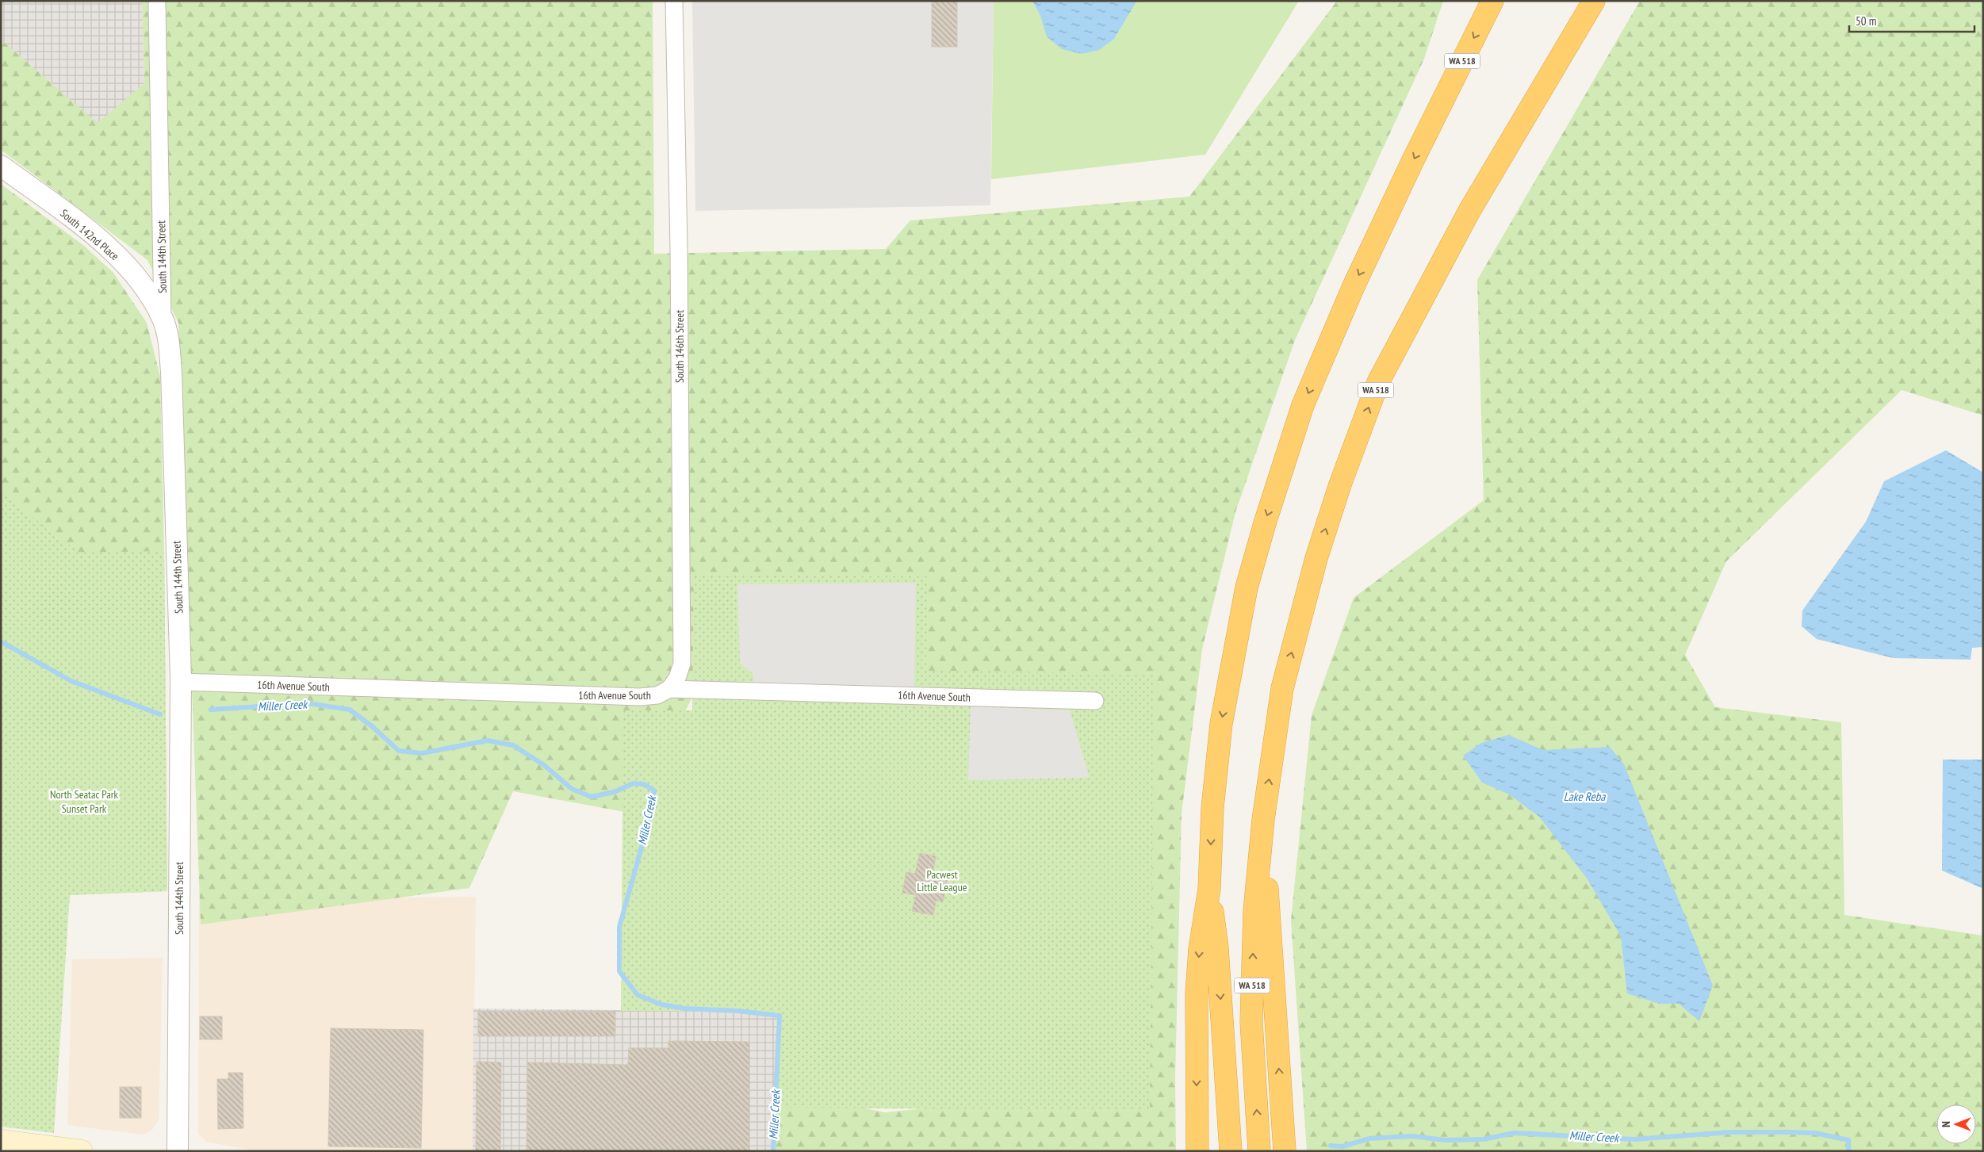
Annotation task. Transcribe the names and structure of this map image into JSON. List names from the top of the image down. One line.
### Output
{"streets":{"highway":["WA 518"],"street":["South 142nd Place","South 144th Street","South 146th Street","16th Avenue South"]},"crossings":[["South 142nd Place","South 144th Street"],["South 144th Street","16th Avenue South"],["South 146th Street","16th Avenue South"]],"water":["Miller Creek","Lake Reba"],"parks":["North Seatac Park","Sunset Park","Pacwest Little League"],"scale_bar":"50 m","north":"left"}
